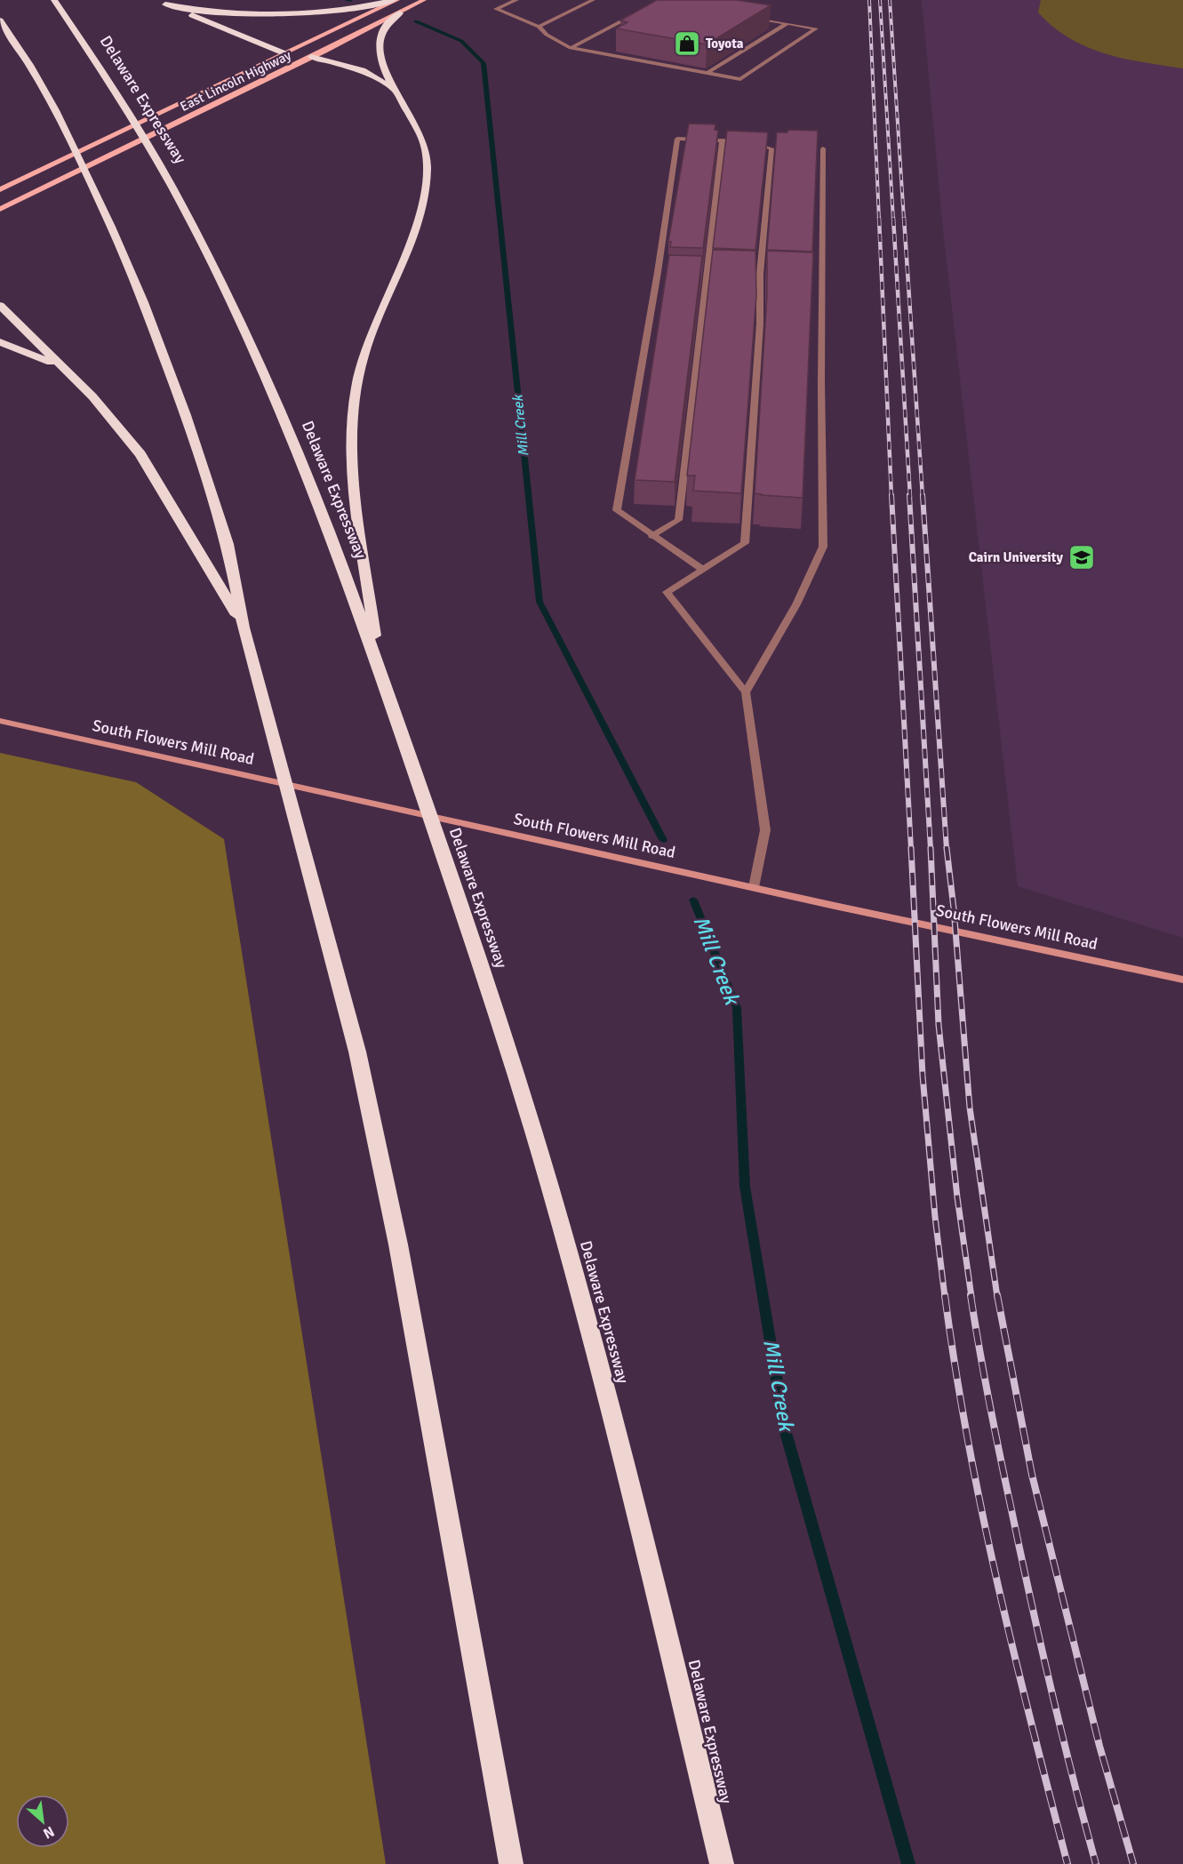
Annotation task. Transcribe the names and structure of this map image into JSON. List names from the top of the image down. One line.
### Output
{"streets":{"highway":["Delaware Expressway"],"main road":["East Lincoln Highway","South Flowers Mill Road"]},"water":["Mill Creek"],"places":{"shop":["Toyota"],"school or university":["Cairn University"]},"north":"bottom right"}
